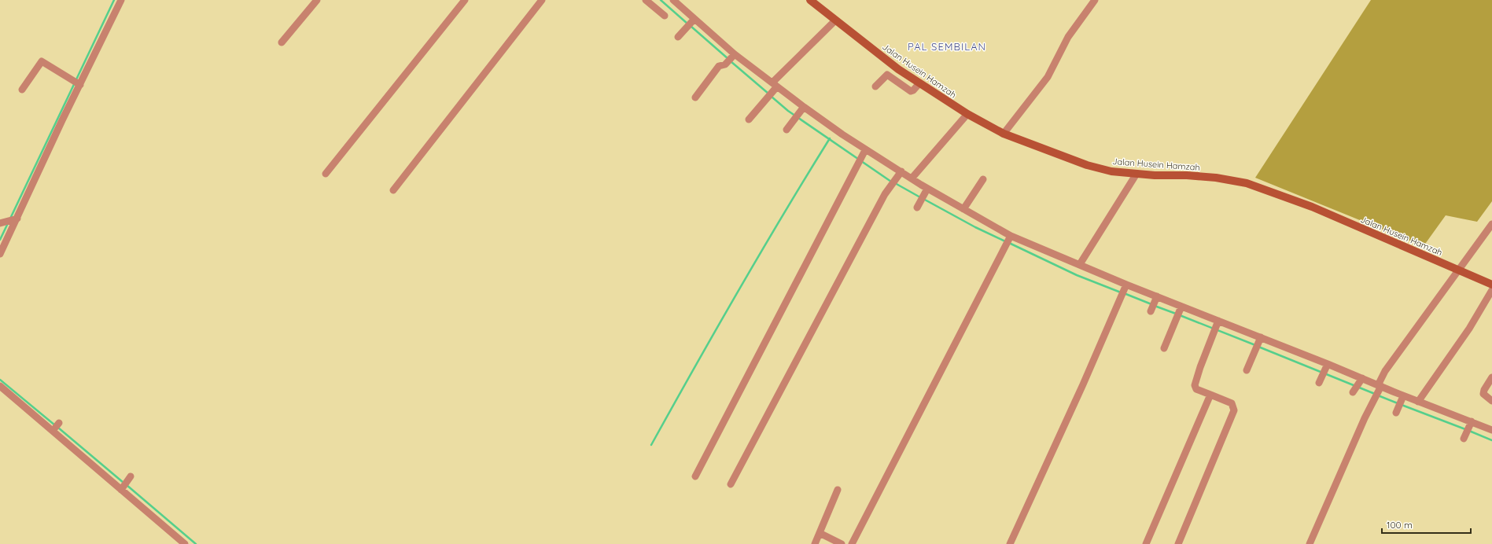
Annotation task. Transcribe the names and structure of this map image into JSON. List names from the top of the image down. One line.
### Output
{"streets":{"street":["Jalan Husein Hamzah"]},"districts":["PAL SEMBILAN"],"scale_bar":"100 m"}
